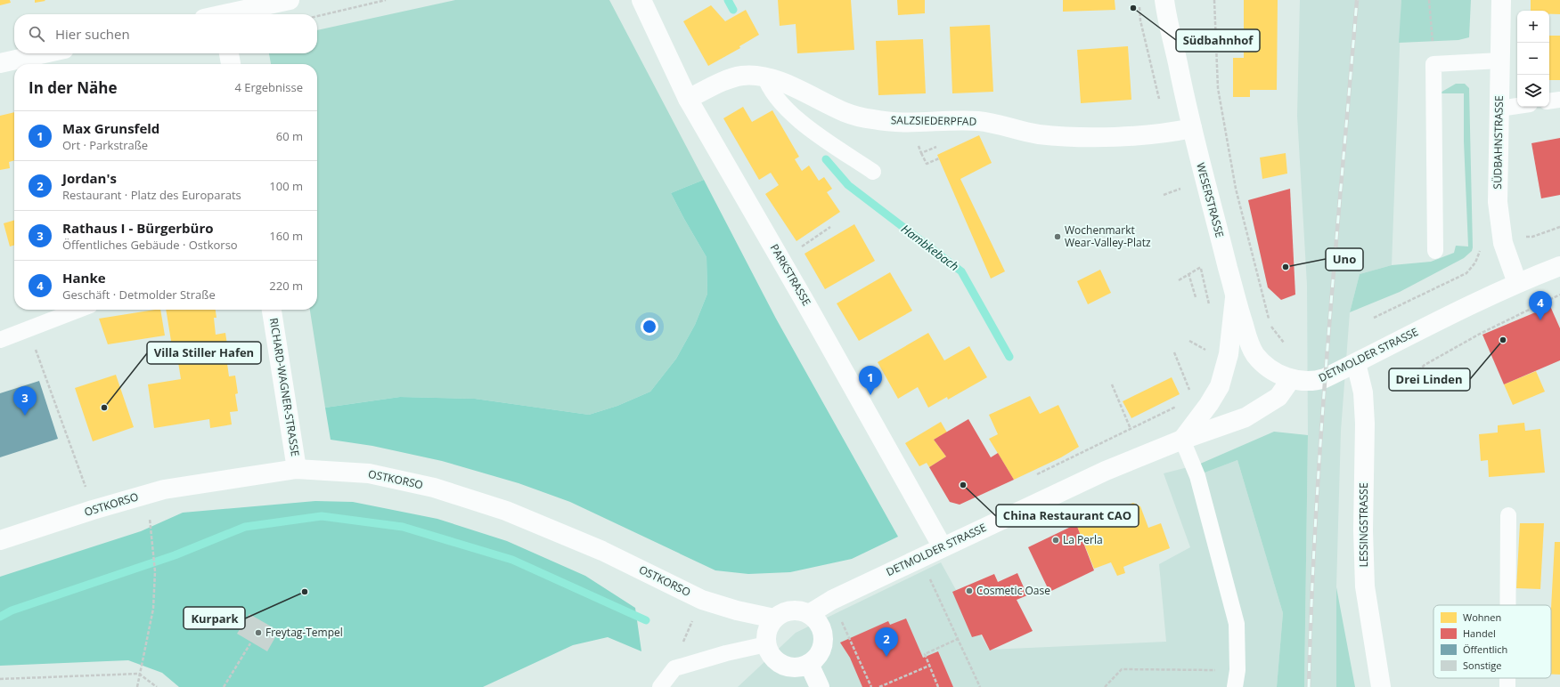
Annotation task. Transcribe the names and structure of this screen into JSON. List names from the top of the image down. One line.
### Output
{"streets":{"street":["SALZSIEDERPFAD","SÜDBAHNSTRASSE","WESERSTRASSE","PARKSTRASSE","DETMOLDER STRASSE","RICHARD-WAGNER-STRASSE","OSTKORSO","LESSINGSTRASSE"]},"crossings":[["SALZSIEDERPFAD","WESERSTRASSE"],["SALZSIEDERPFAD","PARKSTRASSE"],["SÜDBAHNSTRASSE","DETMOLDER STRASSE"],["WESERSTRASSE","DETMOLDER STRASSE"],["PARKSTRASSE","DETMOLDER STRASSE"],["DETMOLDER STRASSE","OSTKORSO"],["DETMOLDER STRASSE","LESSINGSTRASSE"],["RICHARD-WAGNER-STRASSE","OSTKORSO"]],"water":["Hambkebach"],"places":["Südbahnhof","Wochenmarkt Wear-Valley-Platz","Uno","Drei Linden","Villa Stiller Hafen","China Restaurant CAO","La Perla","Cosmetic Oase","Kurpark","Freytag-Tempel"],"legend":["Wohnen","Handel","Öffentlich","Sonstige"],"page":{"map_buttons":["+","−"],"search":"Hier suchen","heading":["In der Nähe","4 Ergebnisse"],"list":[{"mark":"1","name":"Max Grunsfeld","note":"Ort · Parkstraße","value":"60 m"},{"mark":"2","name":"Jordan's","note":"Restaurant · Platz des Europarats","value":"100 m"},{"mark":"3","name":"Rathaus I - Bürgerbüro","note":"Öffentliches Gebäude · Ostkorso","value":"160 m"},{"mark":"4","name":"Hanke","note":"Geschäft · Detmolder Straße","value":"220 m"}],"pins":["4","1","3","2"]}}
